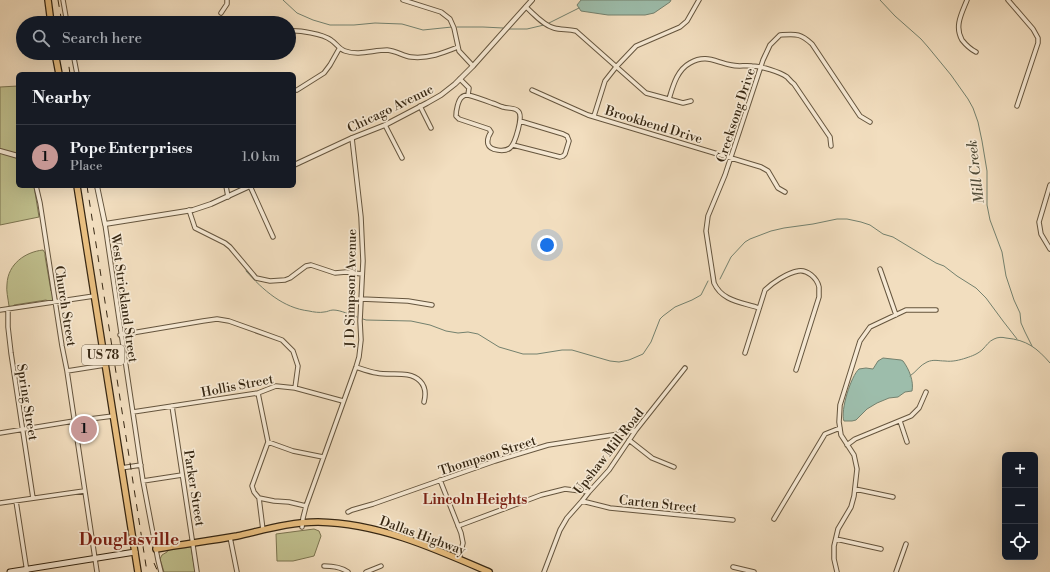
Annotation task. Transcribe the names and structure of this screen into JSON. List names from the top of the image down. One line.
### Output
{"streets":{"main road":["US 78","Dallas Highway"],"street":["Chicago Avenue","Creeksong Drive","Brookbend Drive","J D Simpson Avenue","West Strickland Street","Church Street","Hollis Street","Spring Street","Upshaw Mill Road","Thompson Street","Parker Street","Carten Street"]},"crossings":[["Chicago Avenue","J D Simpson Avenue"],["Creeksong Drive","Brookbend Drive"],["J D Simpson Avenue","Hollis Street"],["J D Simpson Avenue","Dallas Highway"],["West Strickland Street","Hollis Street"],["West Strickland Street","Dallas Highway"],["Hollis Street","Parker Street"],["Upshaw Mill Road","Thompson Street"],["Upshaw Mill Road","Carten Street"],["Parker Street","Dallas Highway"]],"districts":["Lincoln Heights","Douglasville"],"water":["Mill Creek"],"page":{"search":"Search here","heading":"Nearby","list":[{"mark":"1","name":"Pope Enterprises","note":"Place","value":"1.0 km"}],"pins":"1","map_buttons":["+","−"]}}
